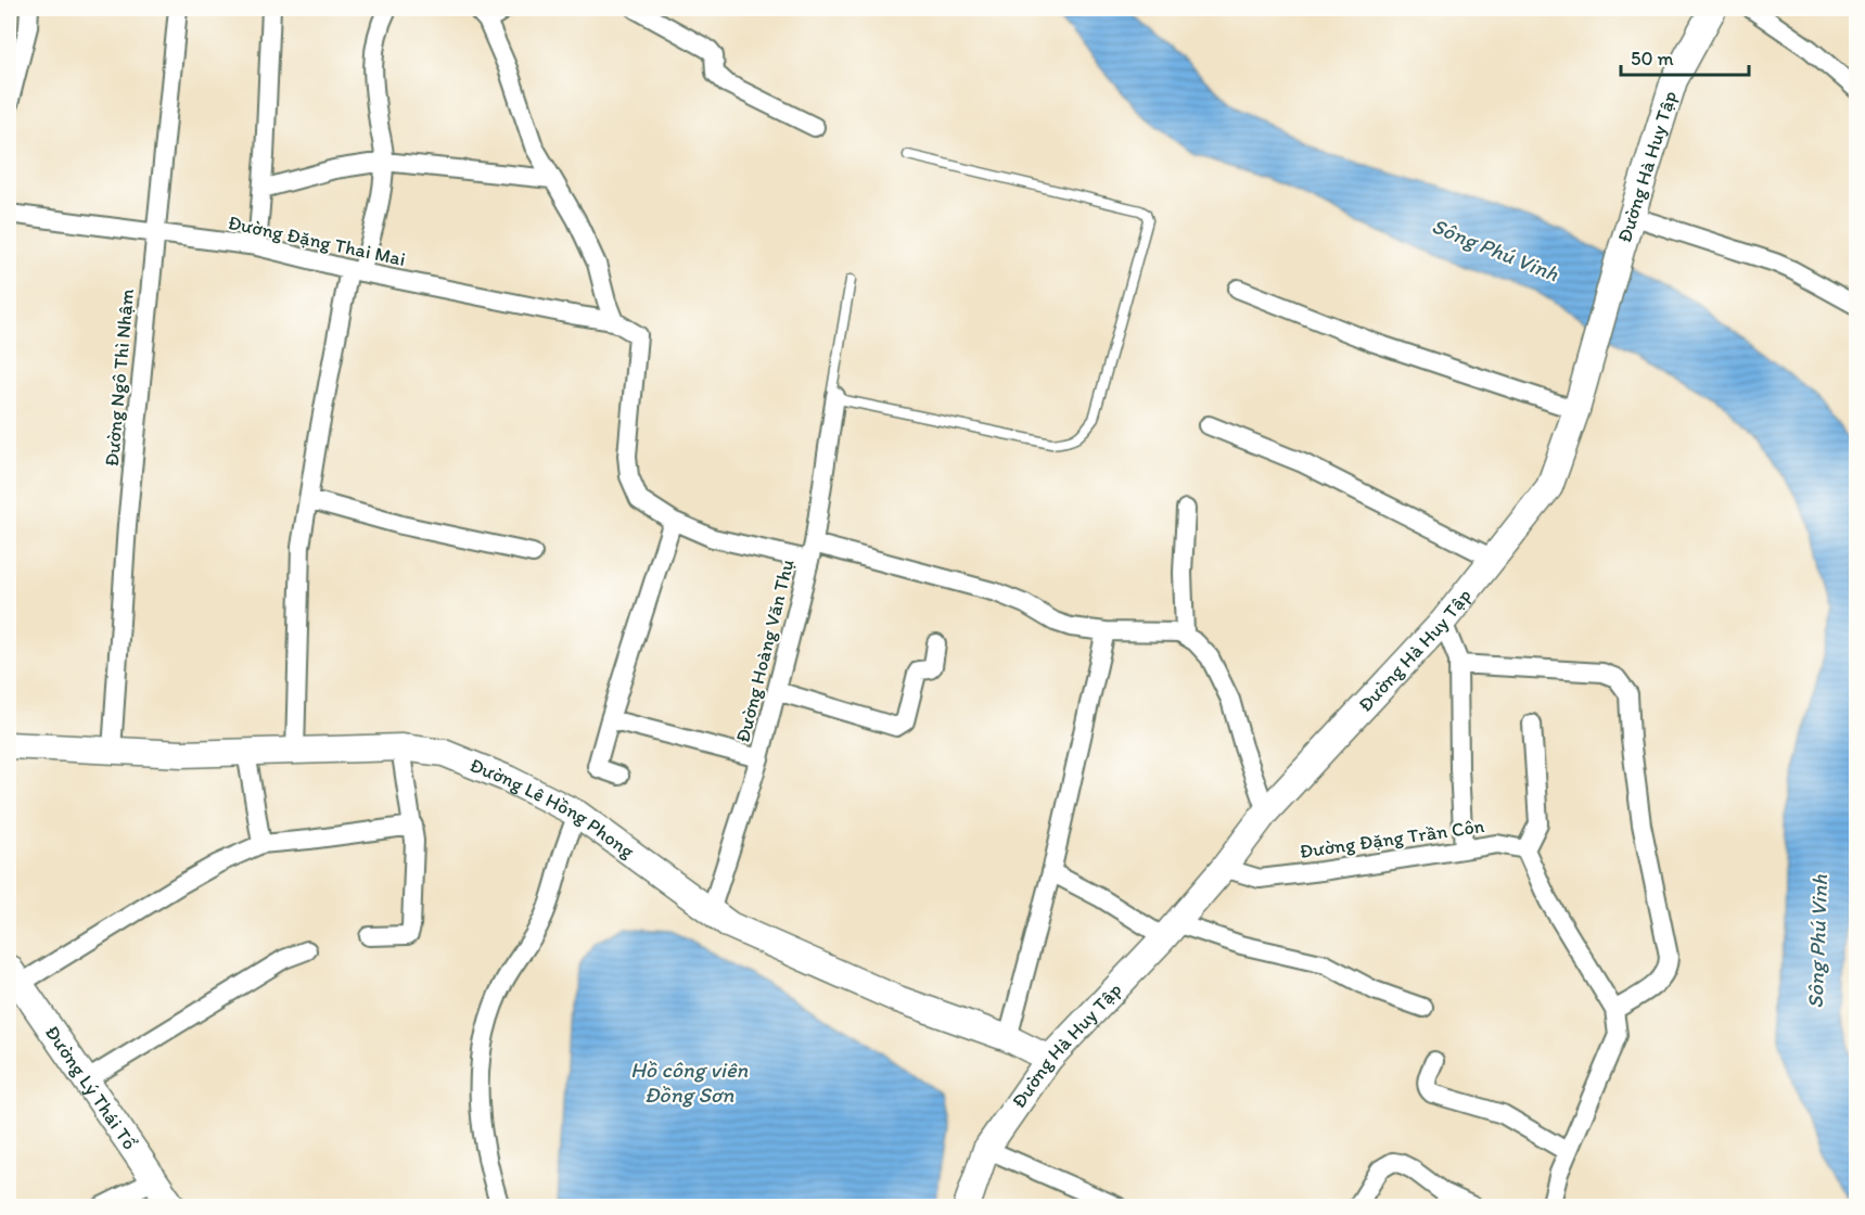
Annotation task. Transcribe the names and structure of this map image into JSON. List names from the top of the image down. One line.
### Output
{"streets":{"main road":["Đường Hà Huy Tập","Đường Lê Hồng Phong","Đường Lý Thái Tổ"],"street":["Đường Đặng Thai Mai","Đường Ngô Thì Nhậm","Đường Hoàng Văn Thụ","Đường Đặng Trần Côn"]},"crossings":[["Đường Hà Huy Tập","Đường Lê Hồng Phong"],["Đường Hà Huy Tập","Đường Đặng Trần Côn"],["Đường Đặng Thai Mai","Đường Ngô Thì Nhậm"],["Đường Ngô Thì Nhậm","Đường Lê Hồng Phong"],["Đường Hoàng Văn Thụ","Đường Lê Hồng Phong"]],"water":["Sông Phú Vinh","Hồ công viên Đồng Sơn"],"scale_bar":"50 m"}
